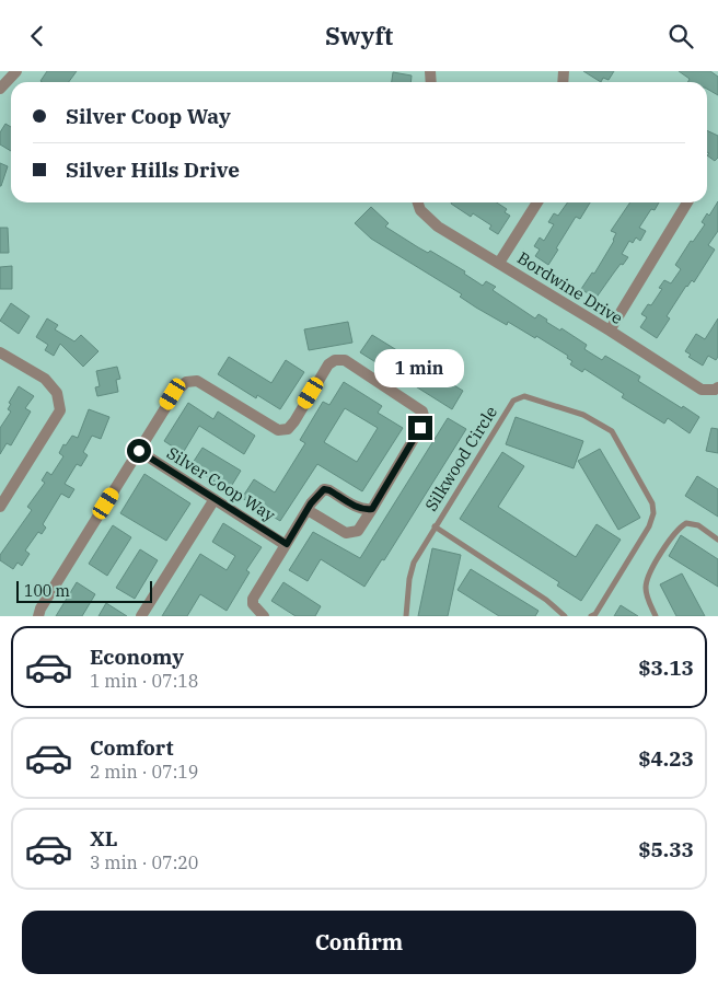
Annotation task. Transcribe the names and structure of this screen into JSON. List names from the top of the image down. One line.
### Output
{"streets":{"street":["Bordwine Drive","Silver Coop Way"],"lane":["Silkwood Circle"]},"scale_bar":"100 m","page":{"header":"Swyft","banner":["Silver Coop Way","Silver Hills Drive"],"bubble":"1 min","scale":"100 m","list":[{"name":"Economy","note":"1 min · 07:18","value":"$3.13"},{"name":"Comfort","note":"2 min · 07:19","value":"$4.23"},{"name":"XL","note":"3 min · 07:20","value":"$5.33"}],"buttons":"Confirm"}}
